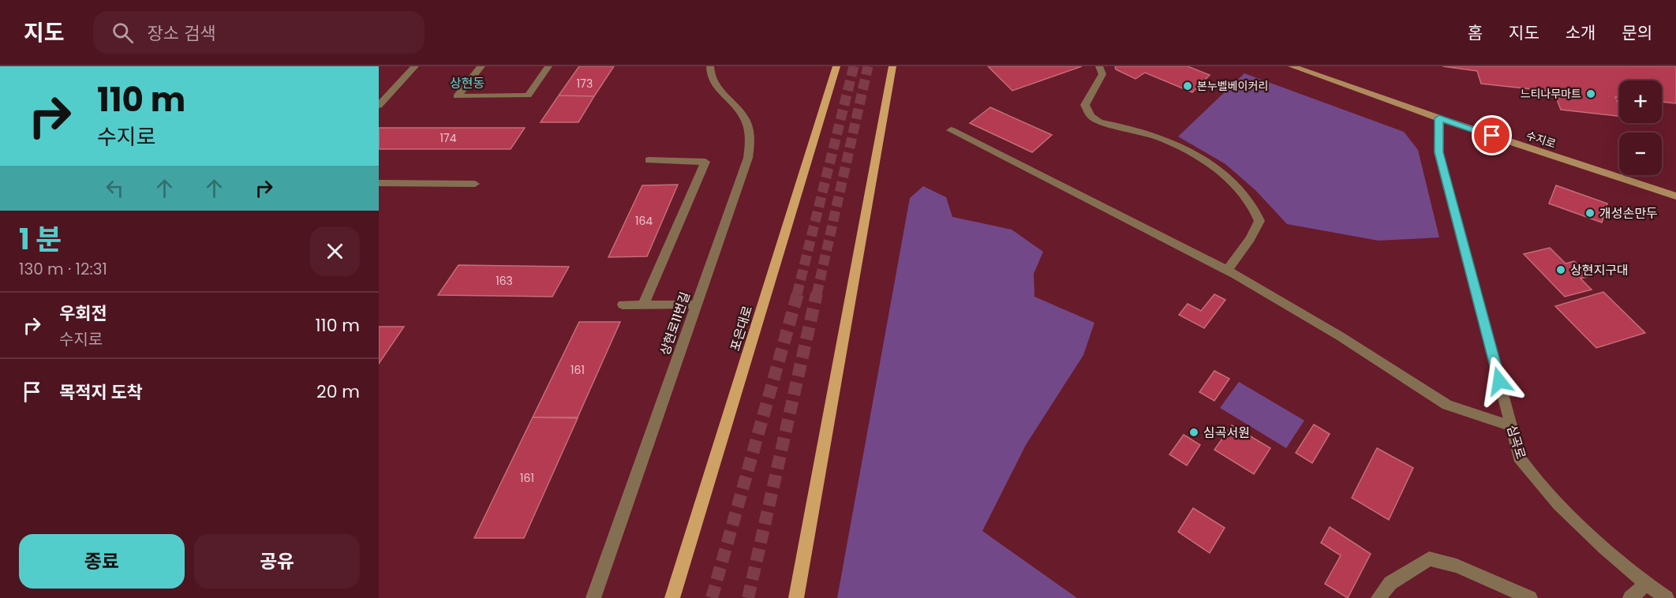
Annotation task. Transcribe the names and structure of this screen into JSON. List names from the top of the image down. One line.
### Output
{"streets":{"main road":["수지로","포은대로"],"street":["상현로11번길","심곡로"]},"crossings":[["수지로","심곡로"]],"districts":["상현동"],"places":["본누벨베이커리","느티나무마트","개성손만두","상현지구대","심곡서원"],"house_numbers":["173","174","164","163","161","161"],"page":{"header":"지도","search":"장소 검색","nav":["홈","지도","소개","문의"],"turn":["110 m","수지로"],"map_buttons":["+","−"],"heading":["1 분","130 m · 12:31"],"list":[{"name":"우회전","note":"수지로","value":"110 m"},{"name":"목적지 도착","value":"20 m"}],"buttons":["종료","공유"]}}
